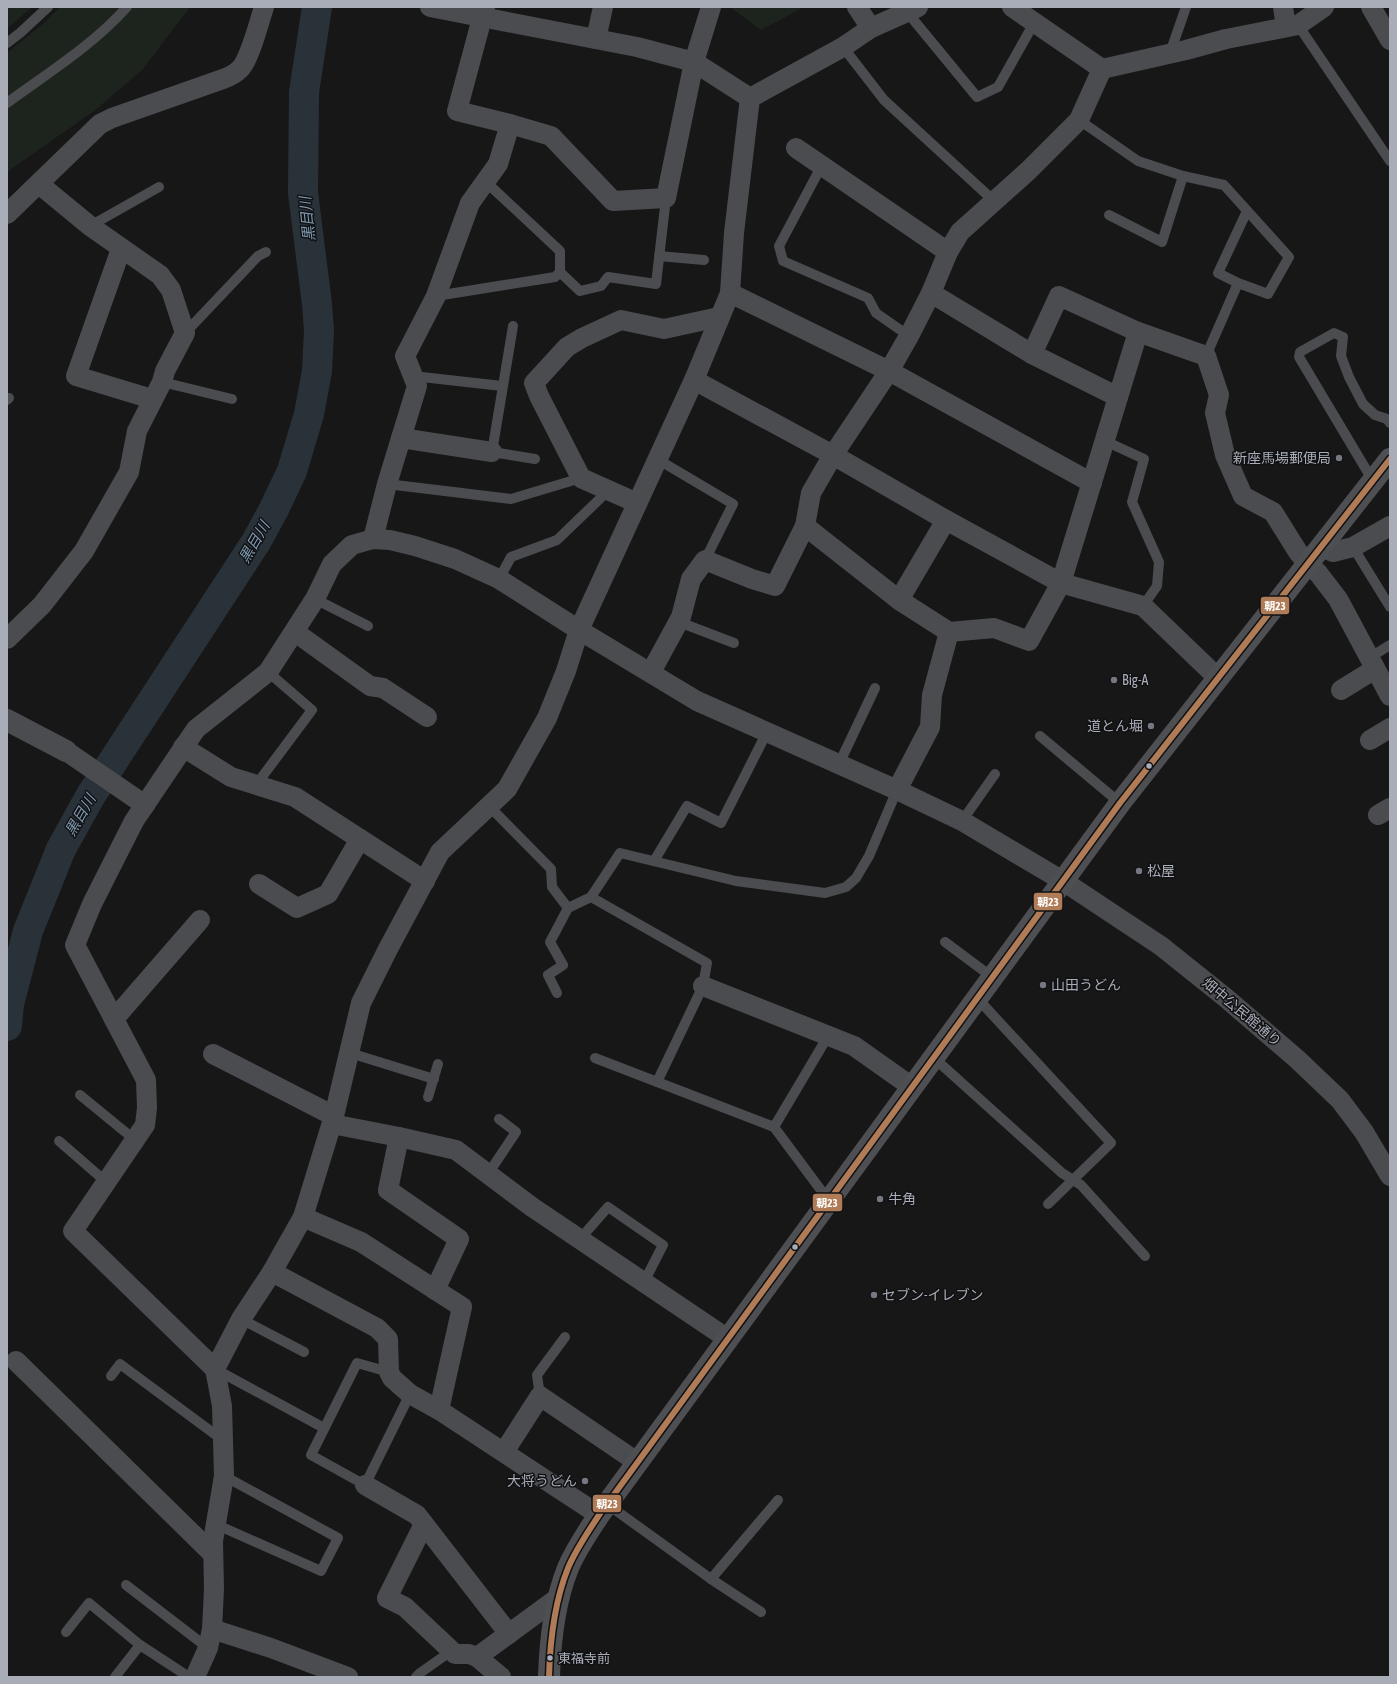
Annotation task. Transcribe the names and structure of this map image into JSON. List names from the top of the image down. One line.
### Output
{"streets":{"street":["畑中公民館通り"]},"water":["黒目川"],"places":["新座馬場郵便局","Big-A","道とん堀","松屋","山田うどん","牛角","セブン-イレブン","大将うどん","東福寺前"],"lines":["transit line 朝23"]}
